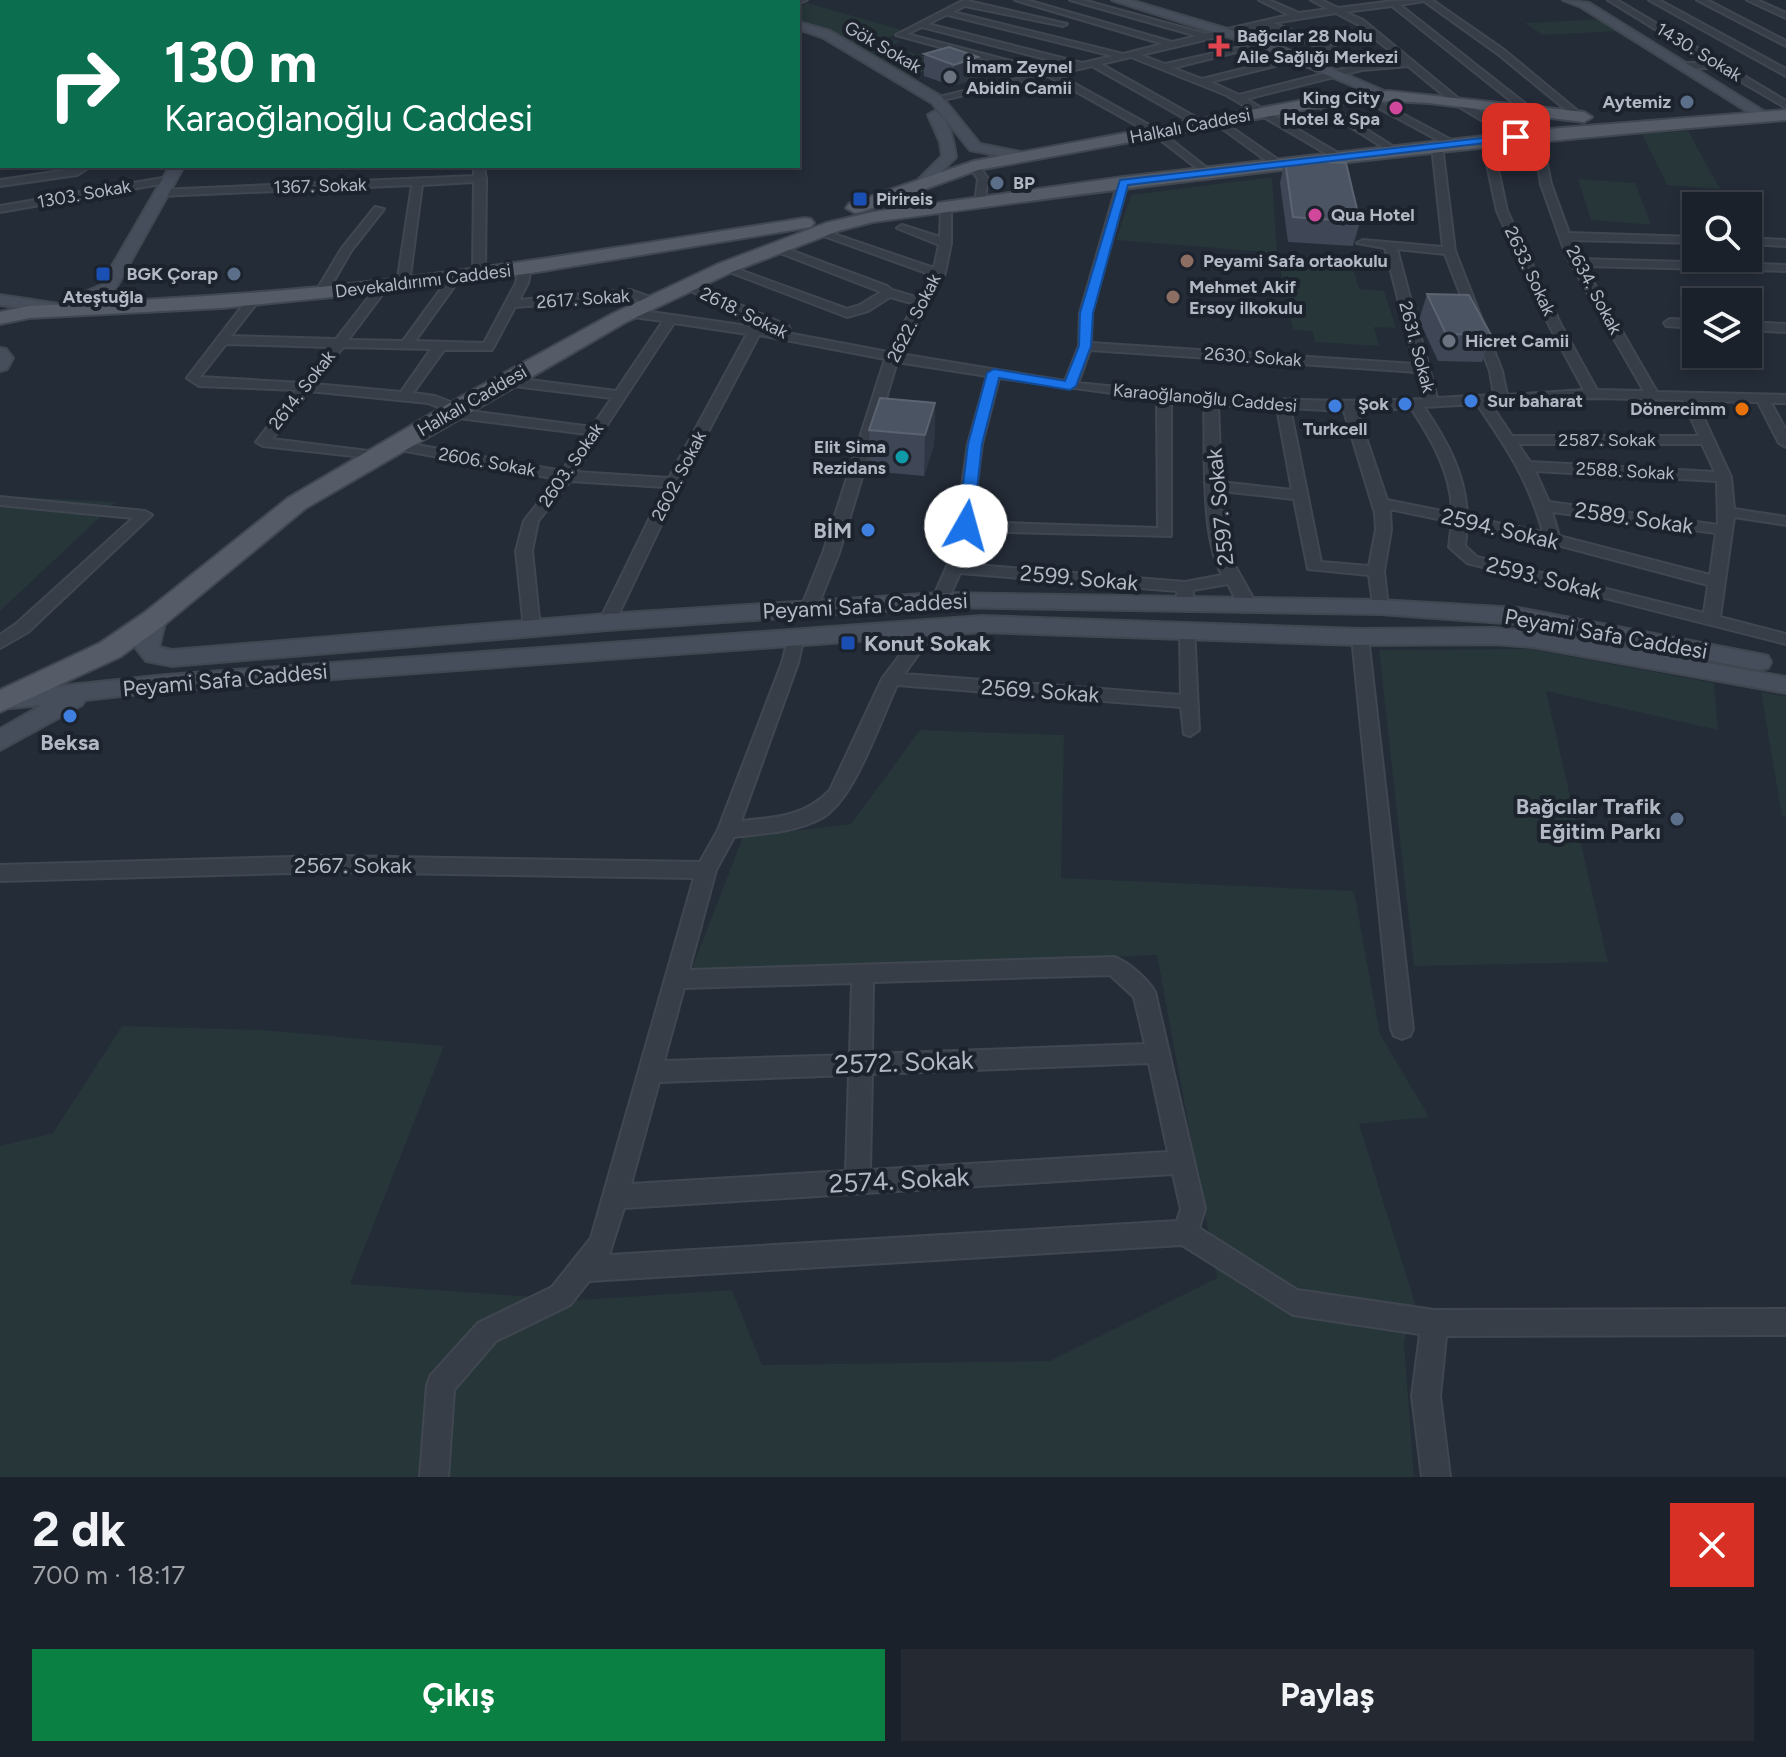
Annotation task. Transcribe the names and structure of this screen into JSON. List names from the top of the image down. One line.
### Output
{"streets":{"main road":["Gök Sokak","Halkalı Caddesi","Devekaldırımı Caddesi","Peyami Safa Caddesi"],"street":["1430. Sokak","1367. Sokak","1303. Sokak","2633. Sokak","2634. Sokak","2617. Sokak","2618. Sokak","2622. Sokak","2631. Sokak","2630. Sokak","2614. Sokak","Karaoğlanoğlu Caddesi","2587. Sokak","2606. Sokak","2603. Sokak","2588. Sokak","2602. Sokak","2597. Sokak","2589. Sokak","2594. Sokak","2599. Sokak","2593. Sokak","2569. Sokak","2567. Sokak","2572. Sokak","2574. Sokak"]},"crossings":[["Gök Sokak","Halkalı Caddesi"],["1430. Sokak","Halkalı Caddesi"],["Halkalı Caddesi","Devekaldırımı Caddesi"],["Halkalı Caddesi","2617. Sokak"],["Halkalı Caddesi","2618. Sokak"],["Halkalı Caddesi","2614. Sokak"],["Halkalı Caddesi","Karaoğlanoğlu Caddesi"],["Halkalı Caddesi","2606. Sokak"],["Halkalı Caddesi","Peyami Safa Caddesi"],["1367. Sokak","1303. Sokak"],["2633. Sokak","Karaoğlanoğlu Caddesi"],["Devekaldırımı Caddesi","2614. Sokak"],["2634. Sokak","Karaoğlanoğlu Caddesi"],["2618. Sokak","Karaoğlanoğlu Caddesi"],["2622. Sokak","Karaoğlanoğlu Caddesi"],["2622. Sokak","Peyami Safa Caddesi"],["2631. Sokak","2630. Sokak"],["2631. Sokak","Karaoğlanoğlu Caddesi"],["2631. Sokak","2593. Sokak"],["2614. Sokak","2606. Sokak"],["Karaoğlanoğlu Caddesi","2603. Sokak"],["Karaoğlanoğlu Caddesi","2602. Sokak"],["Karaoğlanoğlu Caddesi","2597. Sokak"],["Karaoğlanoğlu Caddesi","2593. Sokak"],["2606. Sokak","2603. Sokak"],["2606. Sokak","2602. Sokak"],["2603. Sokak","Peyami Safa Caddesi"],["2602. Sokak","Peyami Safa Caddesi"],["2597. Sokak","2599. Sokak"],["2597. Sokak","Peyami Safa Caddesi"],["2594. Sokak","2593. Sokak"],["2599. Sokak","Peyami Safa Caddesi"]],"places":{"health":["Bağcılar 28 Nolu Aile Sağlığı Merkezi"],"other":["İmam Zeynel Abidin Camii","Aytemiz","King City Hotel & Spa","BP","Qua Hotel","Peyami Safa ortaokulu","BGK Çorap","Mehmet Akif Ersoy ilkokulu","Hicret Camii","Sur baharat","Şok","Turkcell","Dönercimm","Elit Sima Rezidans","BİM","Beksa","Bağcılar Trafik Eğitim Parkı"],"transit":["Pirireis","Ateştuğla","Konut Sokak"]},"page":{"turn":["130 m","Karaoğlanoğlu Caddesi"],"heading":["2 dk","700 m · 18:17"],"buttons":["Çıkış","Paylaş"]}}
